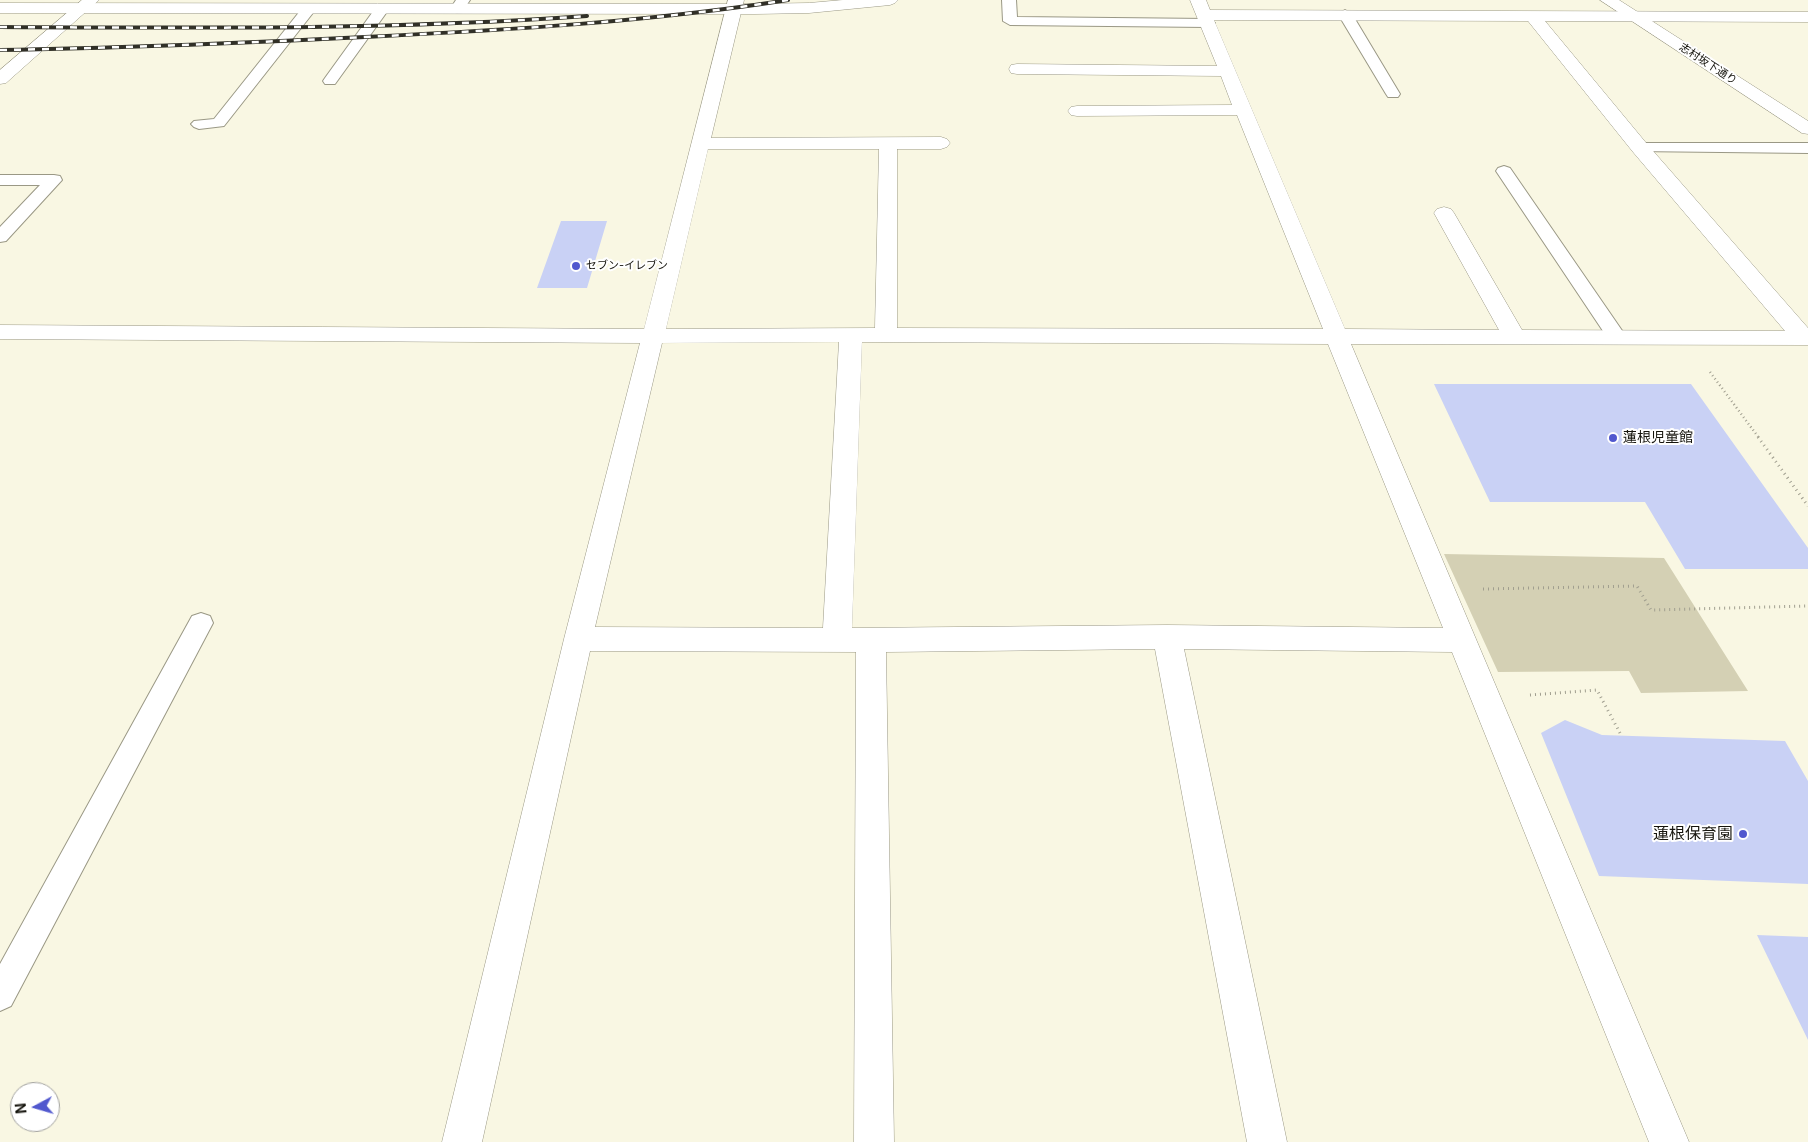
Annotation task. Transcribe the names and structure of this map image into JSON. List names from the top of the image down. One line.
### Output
{"streets":{"street":["志村坂下通り"]},"places":["セブン-イレブン","蓮根児童館","蓮根保育園"],"north":"left"}
